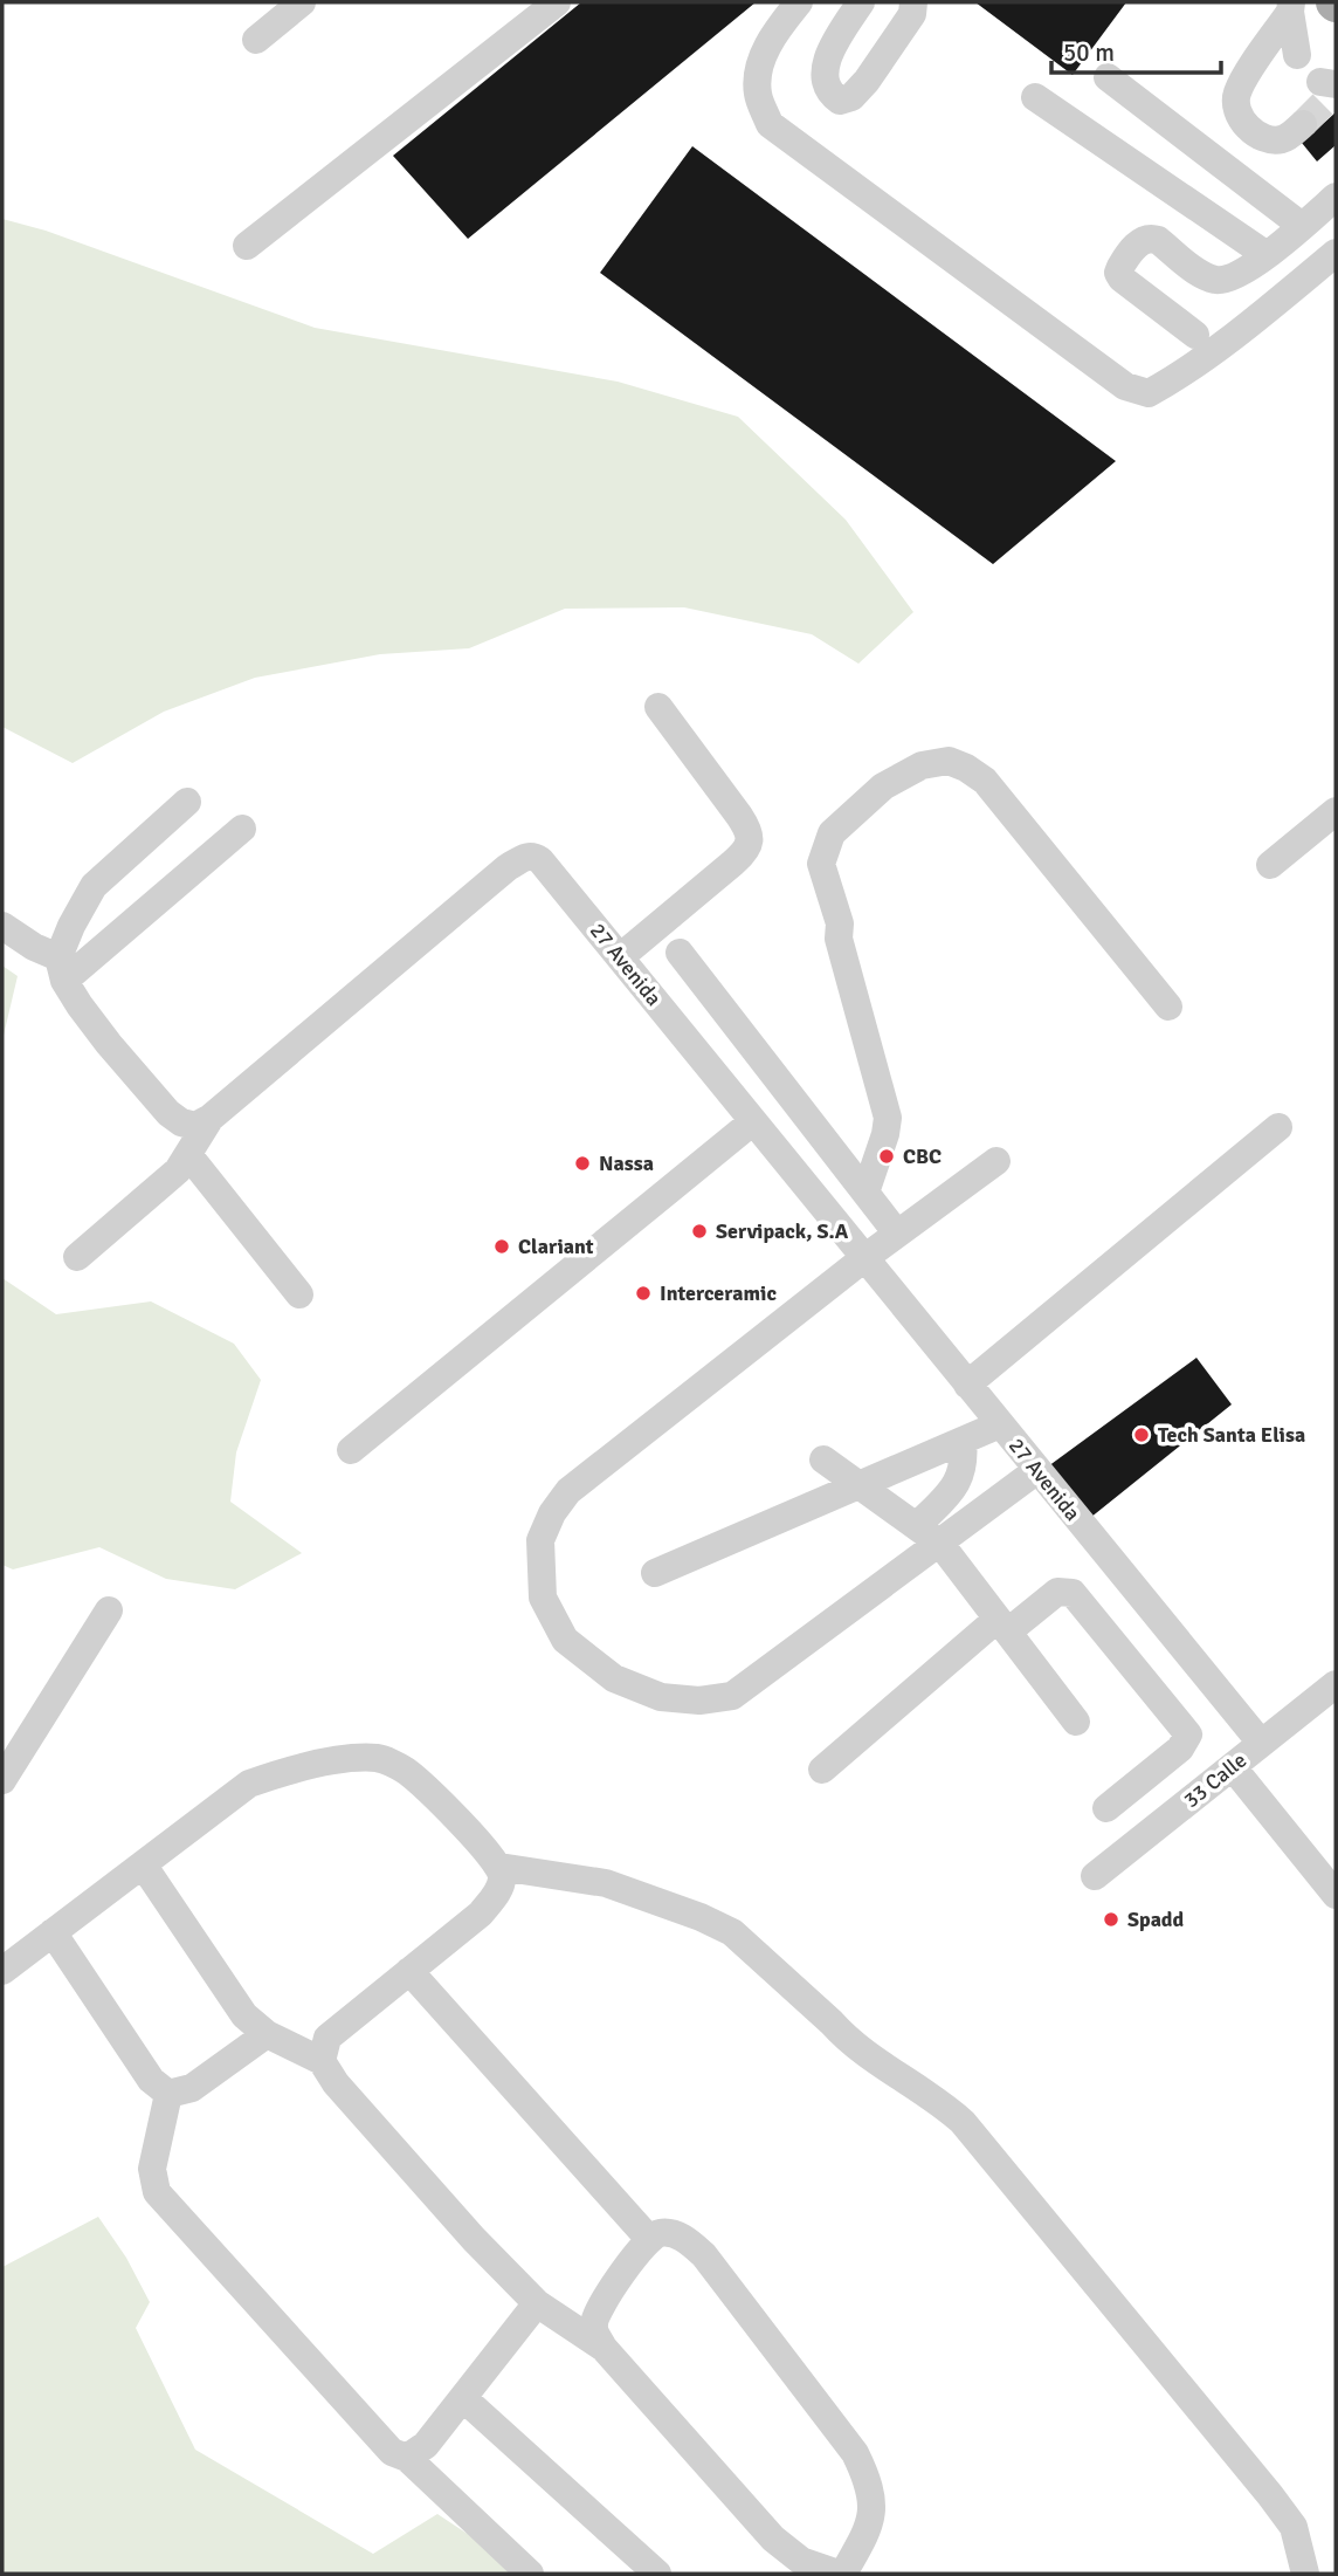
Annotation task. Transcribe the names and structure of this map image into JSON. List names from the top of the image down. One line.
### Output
{"streets":{"lane":["27 Avenida","33 Calle"]},"crossings":[["27 Avenida","33 Calle"]],"places":["CBC","Nassa","Servipack, S.A","Clariant","Interceramic","Tech Santa Elisa","Spadd"],"scale_bar":"50 m"}
